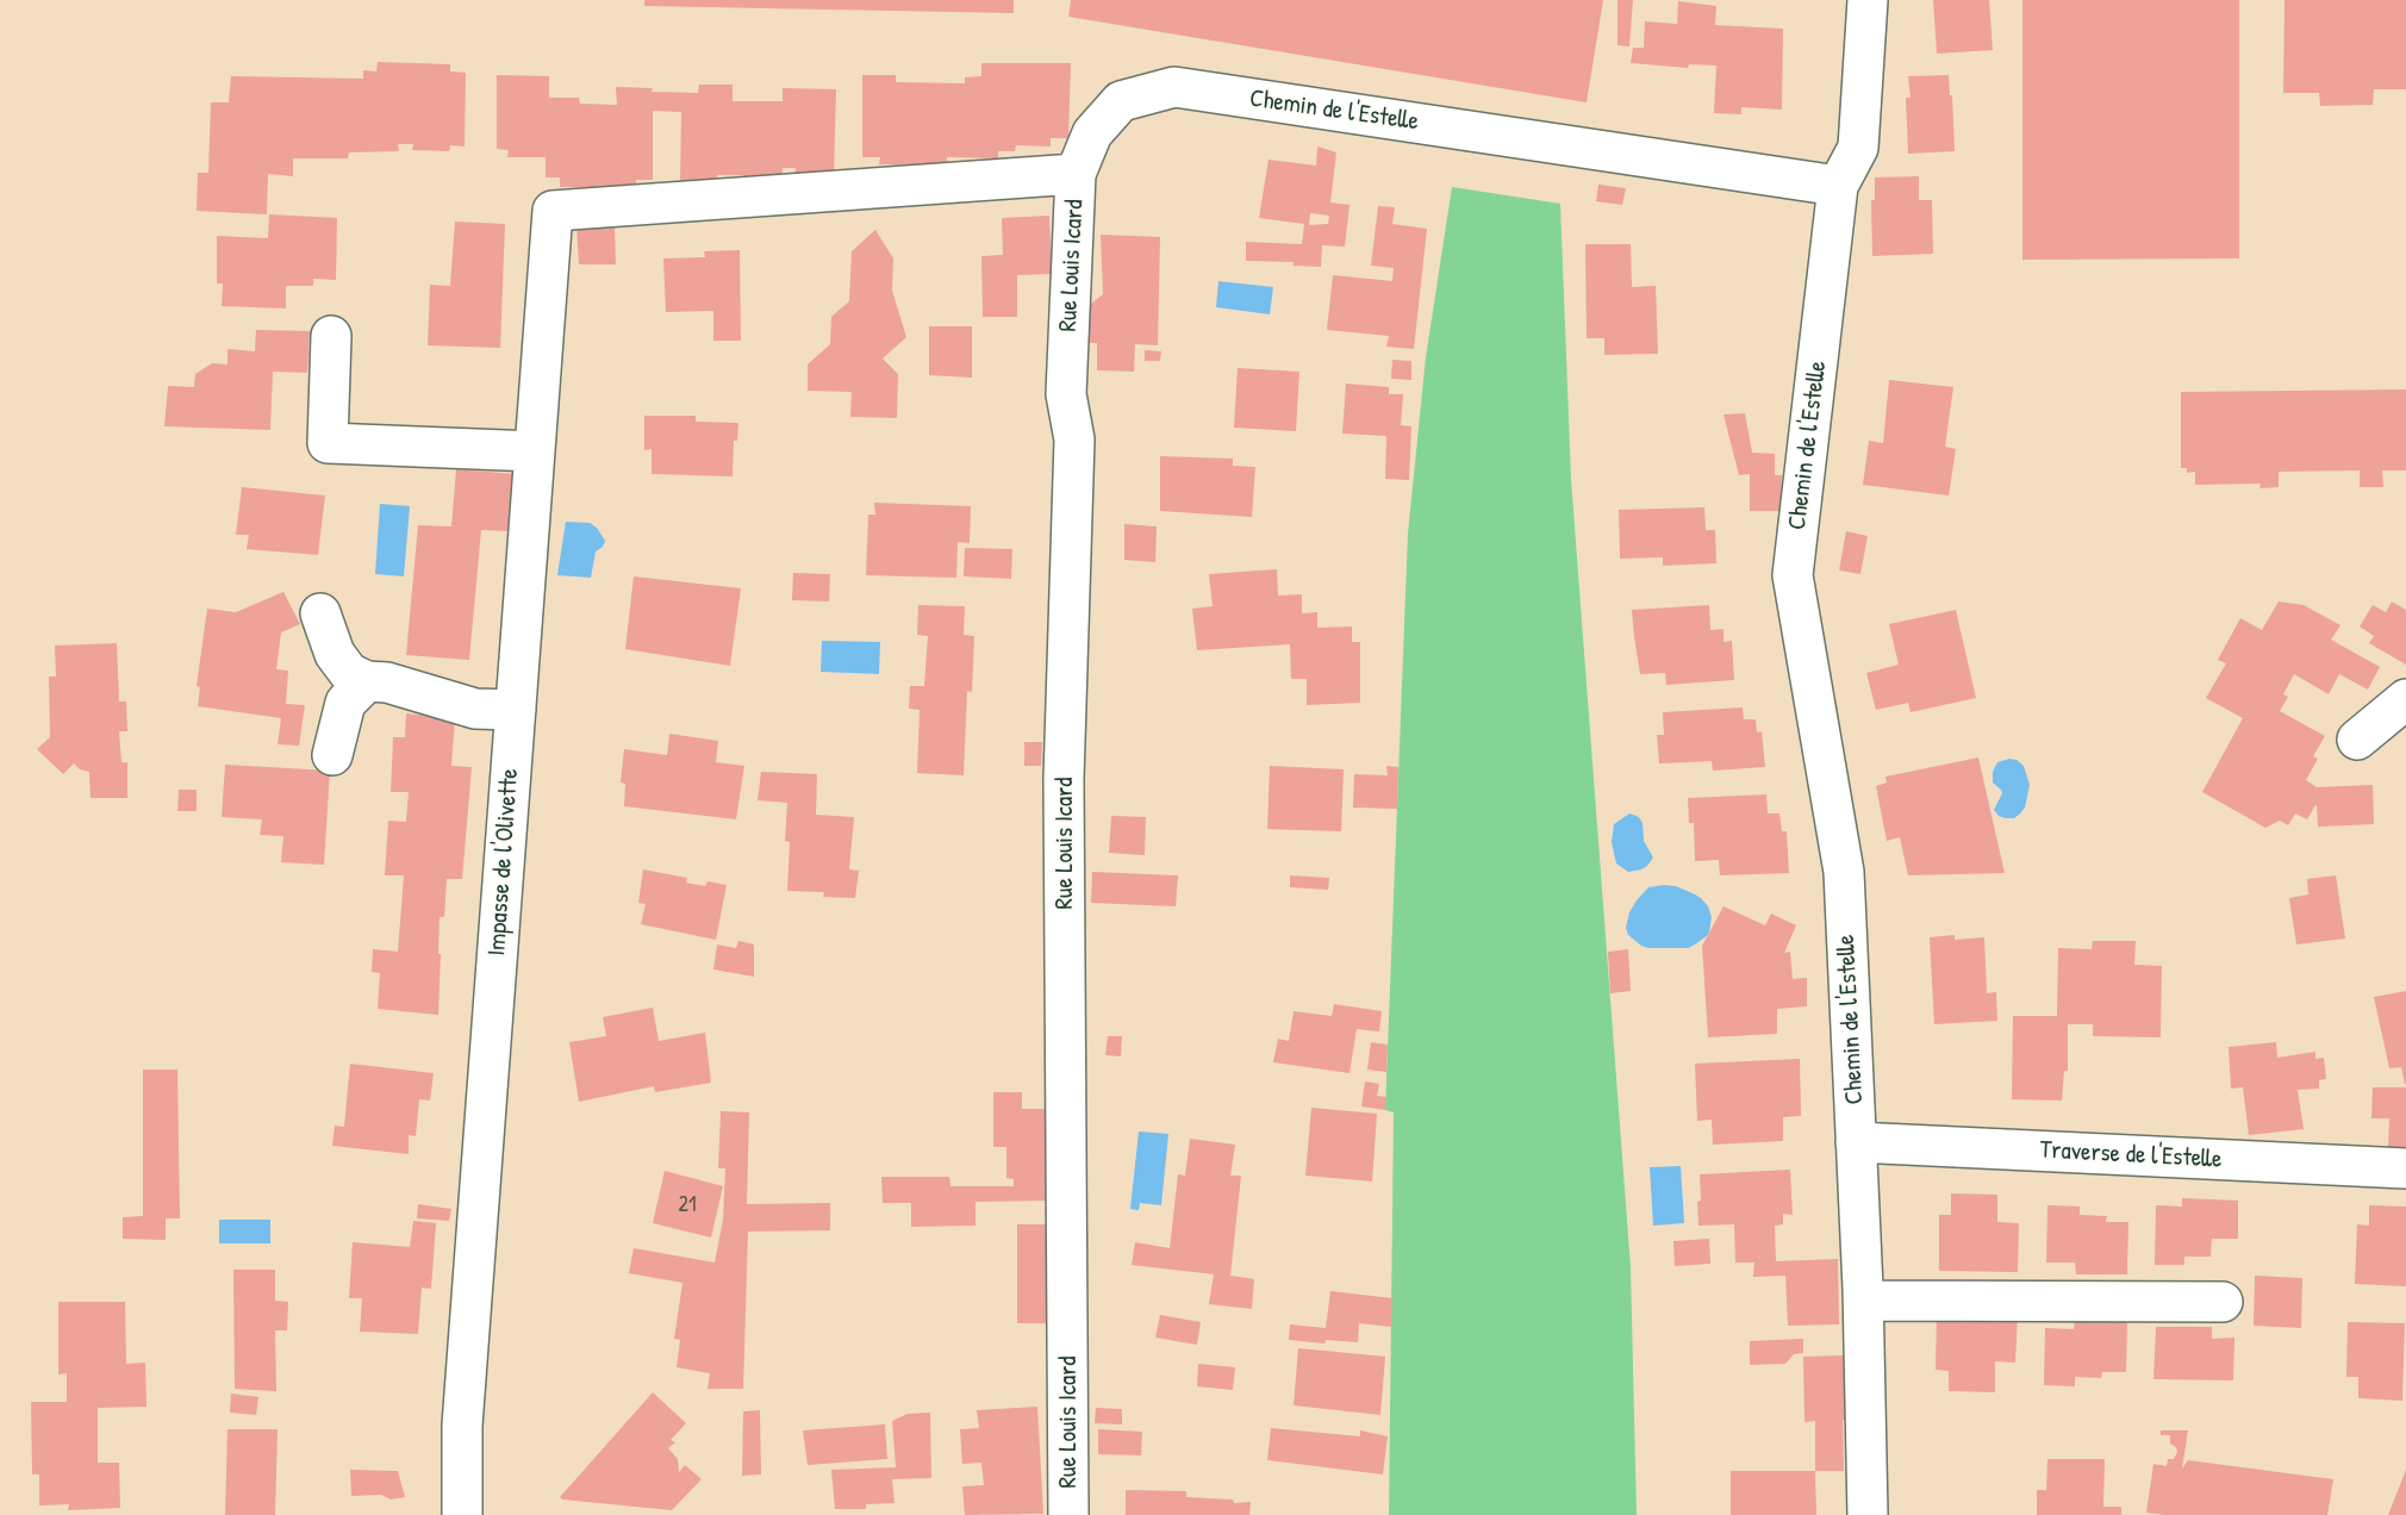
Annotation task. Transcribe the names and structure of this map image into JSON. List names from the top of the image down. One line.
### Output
{"streets":{"street":["Chemin de l'Estelle","Rue Louis Icard","Impasse de l'Olivette","Traverse de l'Estelle"]},"crossings":[["Chemin de l'Estelle","Rue Louis Icard"],["Chemin de l'Estelle","Impasse de l'Olivette"],["Chemin de l'Estelle","Traverse de l'Estelle"],["Rue Louis Icard","Impasse de l'Olivette"]],"house_numbers":["21"]}
